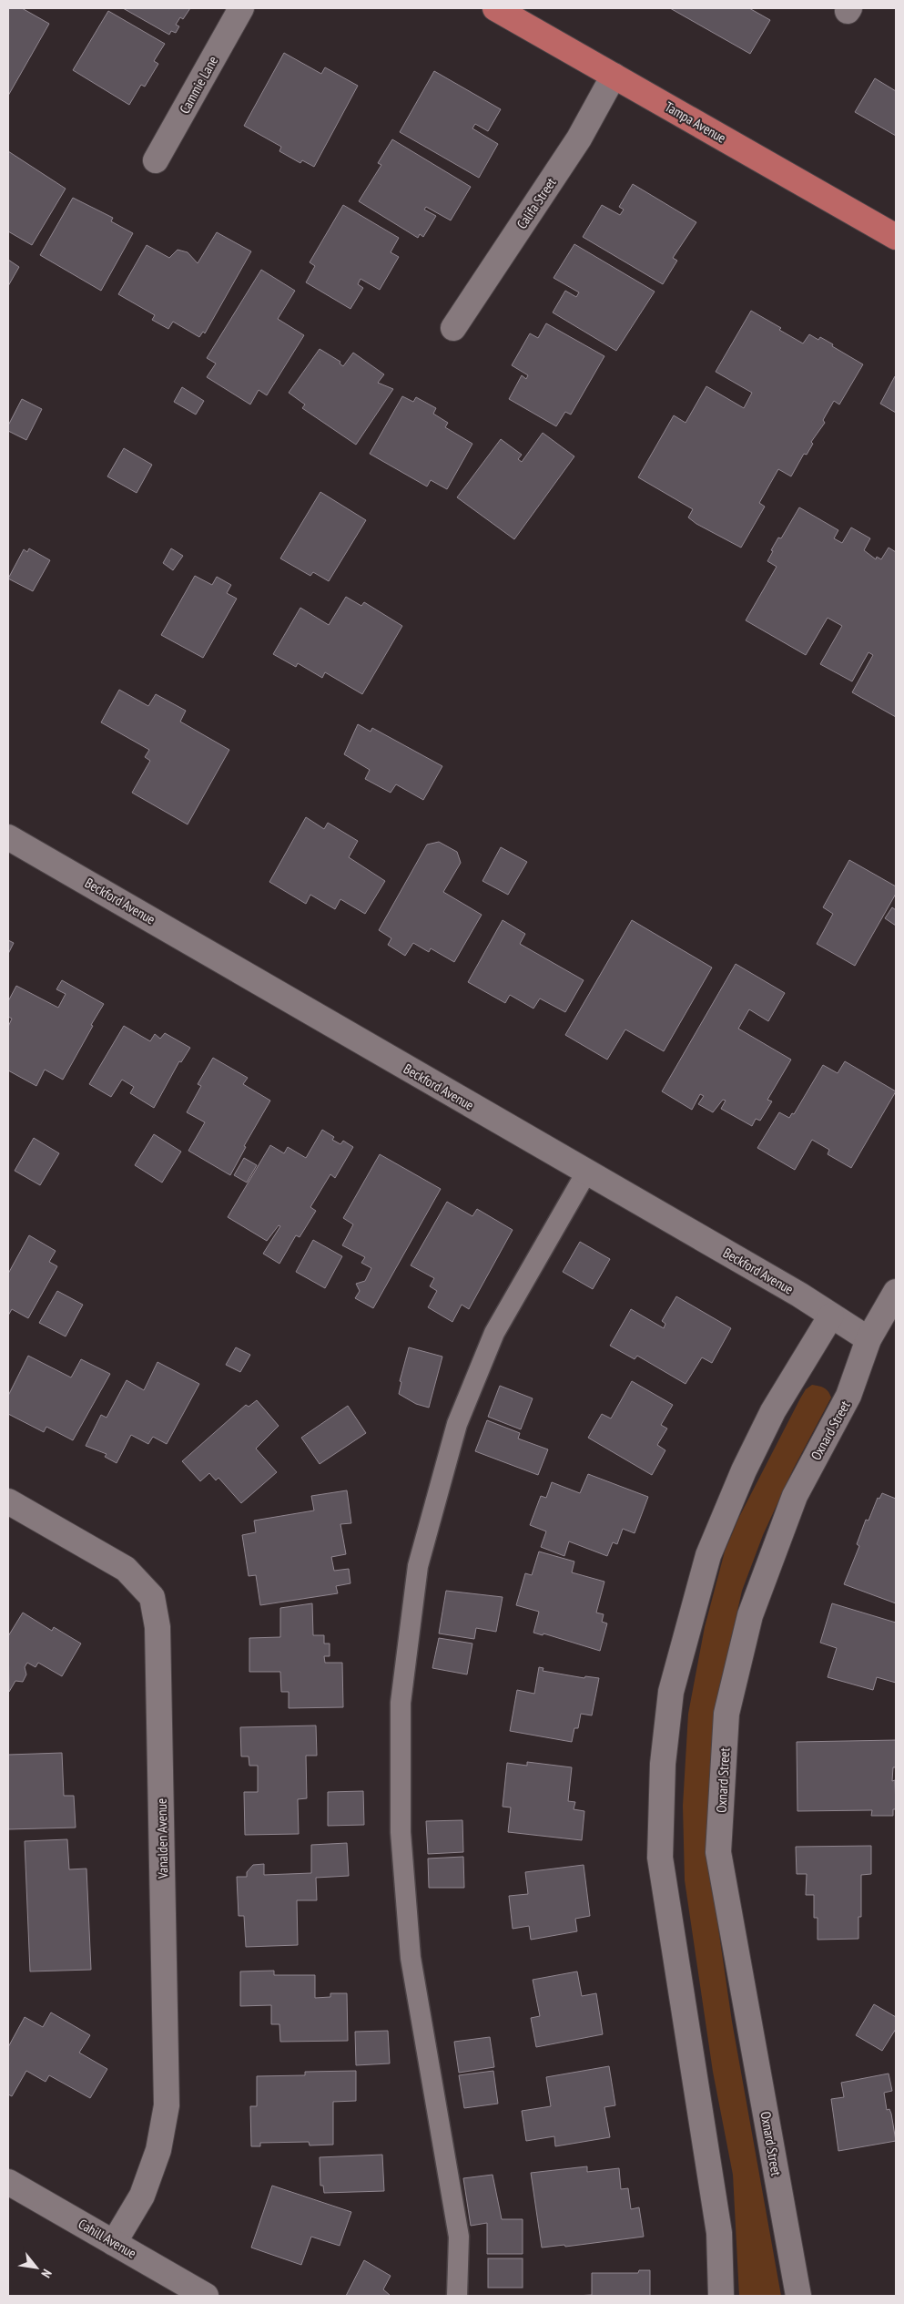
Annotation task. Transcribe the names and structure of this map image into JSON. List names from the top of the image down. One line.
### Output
{"streets":{"main road":["Tampa Avenue"],"street":["Cammie Lane","Califa Street","Beckford Avenue","Oxnard Street","Vanalden Avenue","Cahill Avenue"]},"crossings":[["Tampa Avenue","Califa Street"],["Beckford Avenue","Oxnard Street"],["Vanalden Avenue","Cahill Avenue"]],"north":"bottom right"}
